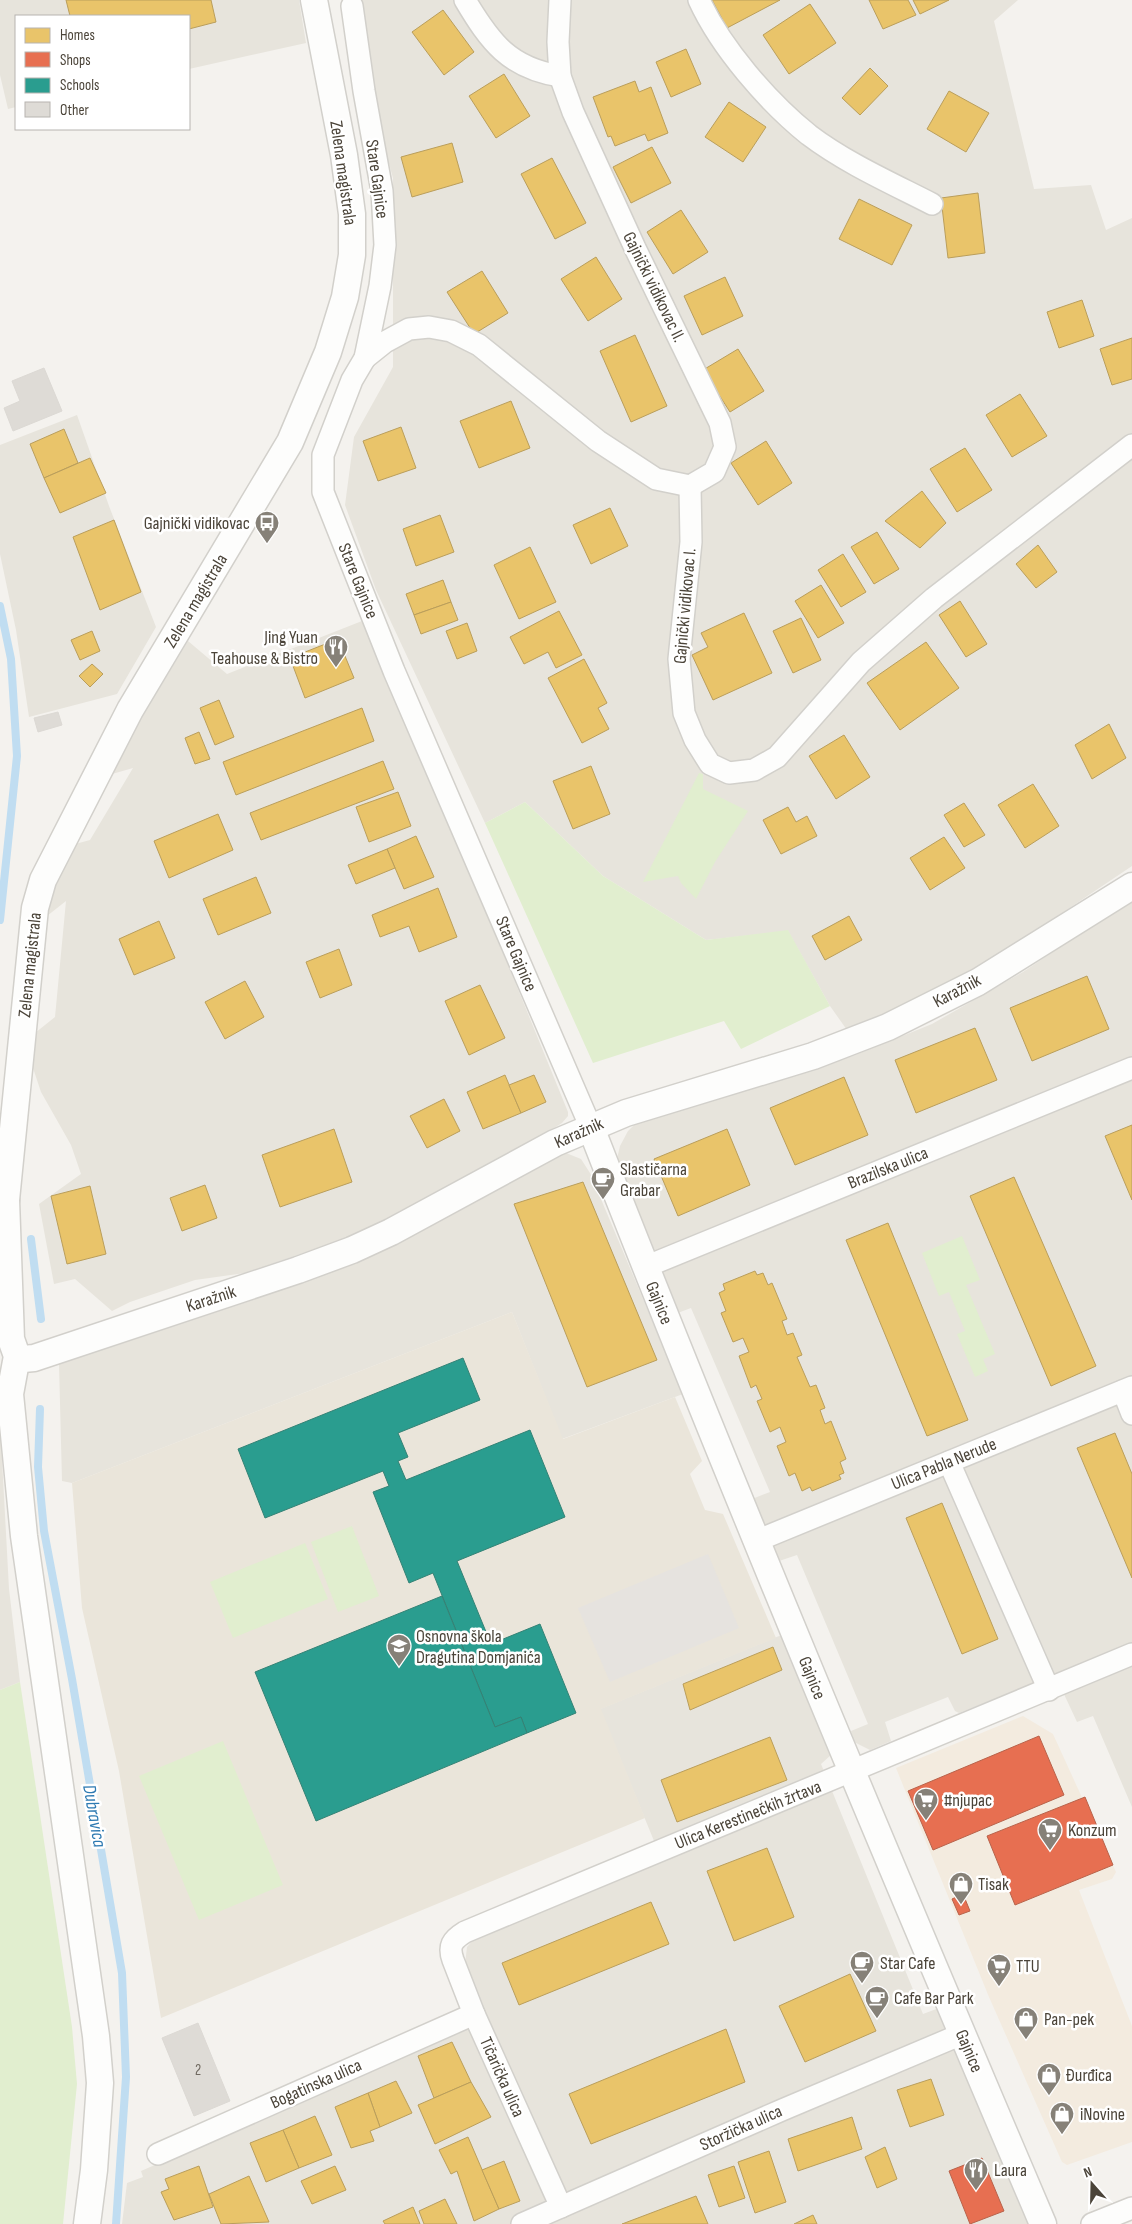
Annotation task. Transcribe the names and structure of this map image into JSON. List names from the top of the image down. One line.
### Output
{"streets":{"street":["Zelena magistrala","Stare Gajnice","Gajnički vidikovac II.","Gajnički vidikovac I.","Karažnik","Brazilska ulica","Gajnice","Ulica Pabla Nerude","Ulica Kerestinečkih žrtava","Tičarička ulica","Bogatinska ulica","Storžička ulica"]},"crossings":[["Stare Gajnice","Karažnik"],["Stare Gajnice","Gajnice"],["Gajnički vidikovac II.","Gajnički vidikovac I."],["Karažnik","Gajnice"],["Brazilska ulica","Gajnice"],["Gajnice","Ulica Pabla Nerude"],["Gajnice","Ulica Kerestinečkih žrtava"],["Gajnice","Storžička ulica"],["Ulica Kerestinečkih žrtava","Tičarička ulica"],["Tičarička ulica","Bogatinska ulica"],["Tičarička ulica","Storžička ulica"]],"water":["Dubravica"],"places":{"bus stop":["Gajnički vidikovac"],"restaurant":["Jing Yuan Teahouse & Bistro","Laura"],"cafe":["Slastičarna Grabar","Star Cafe","Cafe Bar Park"],"school or university":["Osnovna škola Dragutina Domjanića"],"supermarket":["#njupac","Konzum","TTU"],"shop":["Tisak","Pan-pek","Đurđica","iNovine"]},"house_numbers":["2"],"legend":["Homes","Shops","Schools","Other"],"north":"top"}
